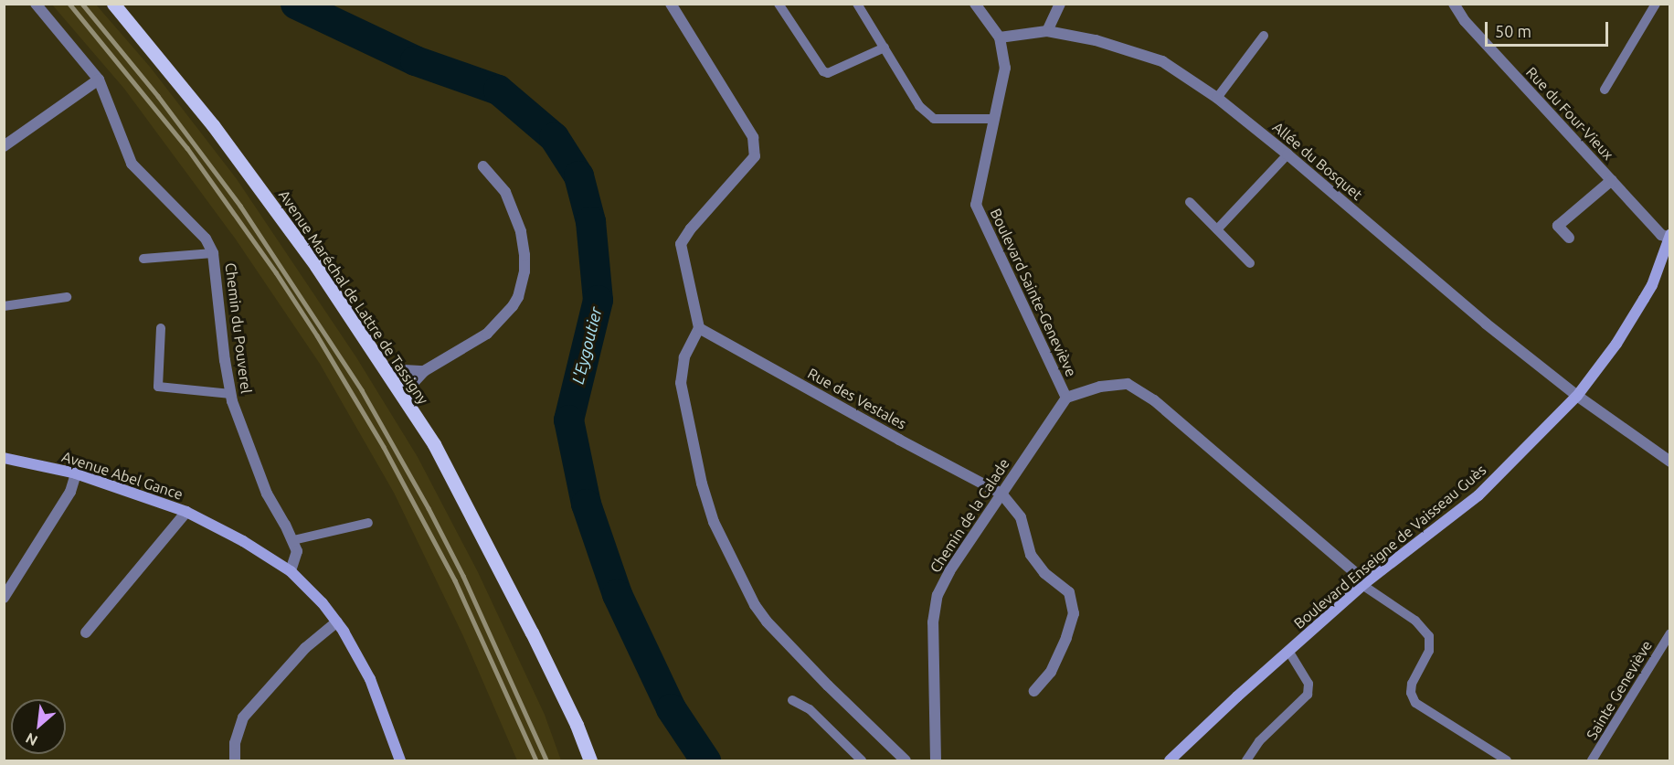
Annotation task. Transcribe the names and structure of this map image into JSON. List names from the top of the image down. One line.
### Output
{"streets":{"main road":["Avenue Maréchal de Lattre de Tassigny","Avenue Abel Gance","Boulevard Enseigne de Vaisseau Guès"],"street":["Rue du Four-Vieux","Allée du Bosquet","Boulevard Sainte-Geneviève","Chemin du Pouverel","Rue des Vestales","Chemin de la Calade"],"lane":["Sainte Geneviève"]},"crossings":[["Rue du Four-Vieux","Boulevard Enseigne de Vaisseau Guès"],["Allée du Bosquet","Boulevard Sainte-Geneviève"],["Allée du Bosquet","Boulevard Enseigne de Vaisseau Guès"],["Boulevard Sainte-Geneviève","Chemin de la Calade"],["Boulevard Sainte-Geneviève","Boulevard Enseigne de Vaisseau Guès"],["Rue des Vestales","Chemin de la Calade"]],"water":["L'Eygoutier"],"scale_bar":"50 m","north":"bottom left"}
